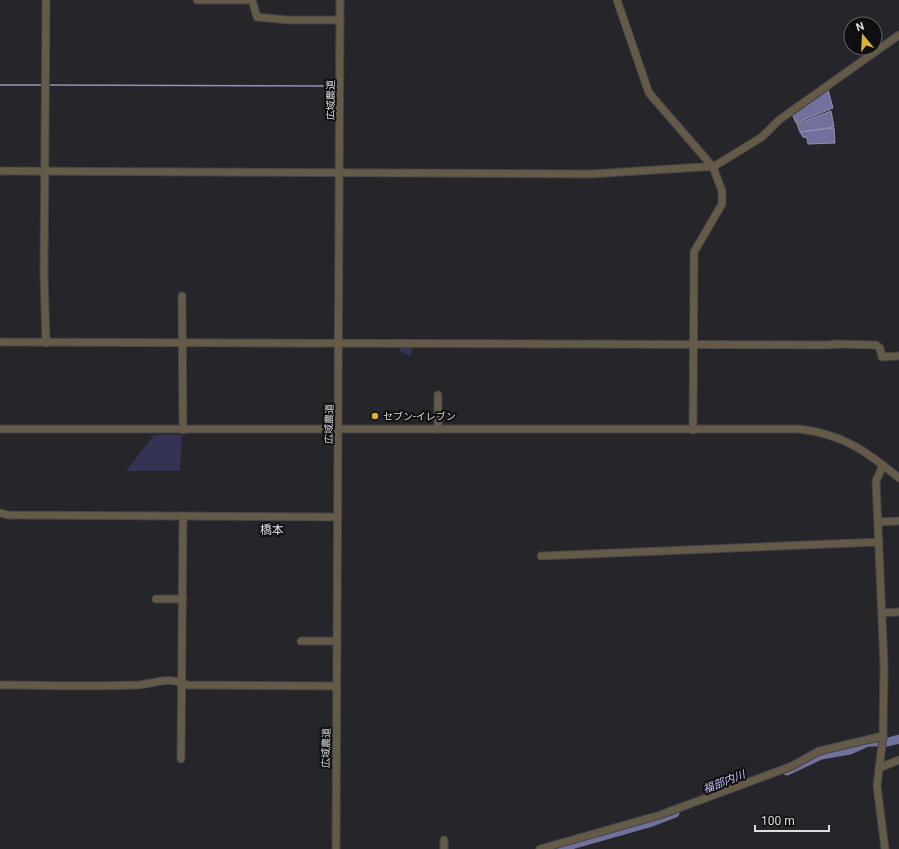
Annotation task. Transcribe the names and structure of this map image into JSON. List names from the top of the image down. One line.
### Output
{"streets":{"street":["広域農道"]},"districts":["橋本"],"water":["福部内川"],"places":["セブン-イレブン"],"scale_bar":"100 m","north":"top"}
